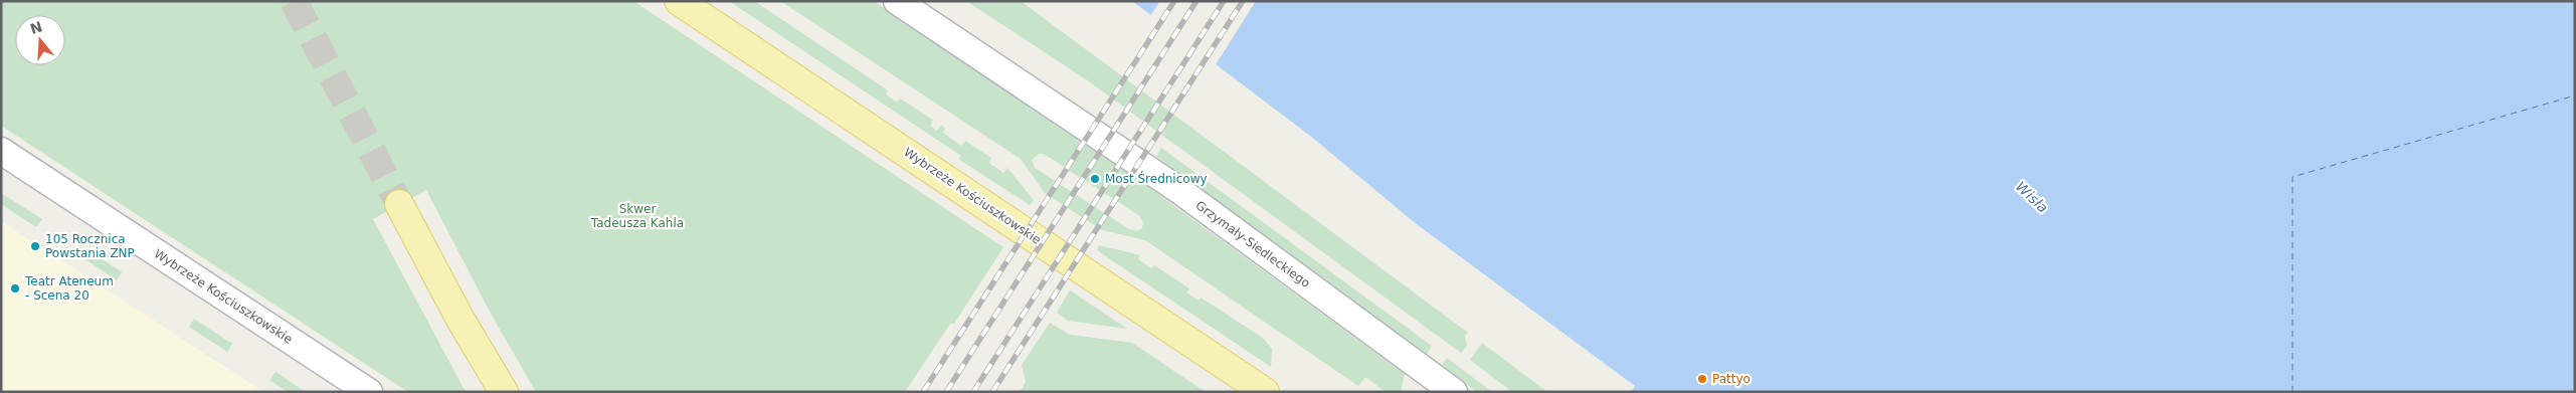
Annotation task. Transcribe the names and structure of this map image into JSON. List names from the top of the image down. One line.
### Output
{"streets":{"main road":["Wybrzeże Kościuszkowskie"],"street":["Grzymały-Siedleckiego"]},"water":["Wisła"],"parks":["Skwer Tadeusza Kahla"],"places":["Most Średnicowy","105 Rocznica Powstania ZNP","Teatr Ateneum - Scena 20","Pattyo"],"north":"top"}
